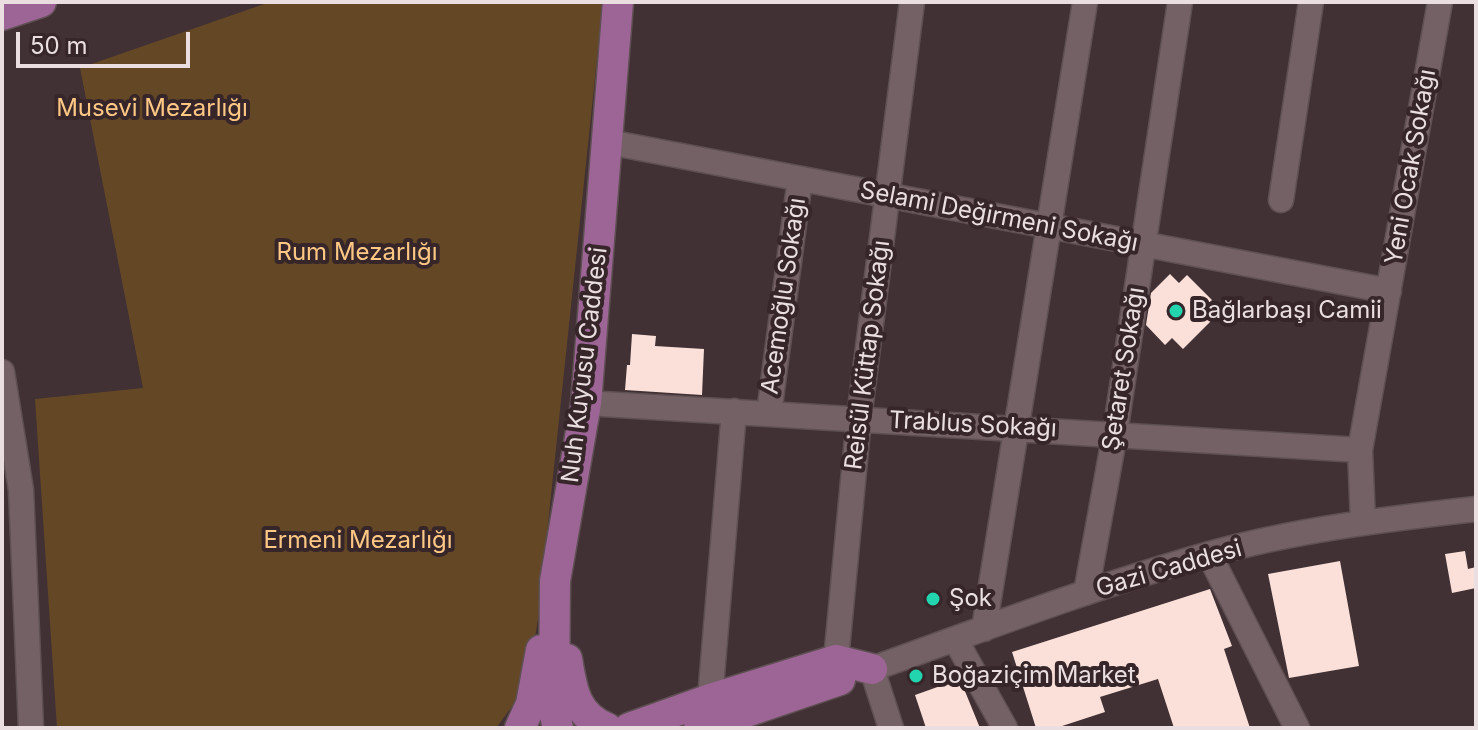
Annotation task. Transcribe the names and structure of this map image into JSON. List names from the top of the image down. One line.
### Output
{"streets":{"main road":["Nuh Kuyusu Caddesi"],"street":["Yeni Ocak Sokağı","Selami Değirmeni Sokağı","Acemoğlu Sokağı","Reisül Küttap Sokağı","Şetaret Sokağı","Trablus Sokağı","Gazi Caddesi"]},"crossings":[["Yeni Ocak Sokağı","Selami Değirmeni Sokağı"],["Yeni Ocak Sokağı","Trablus Sokağı"],["Yeni Ocak Sokağı","Gazi Caddesi"],["Selami Değirmeni Sokağı","Acemoğlu Sokağı"],["Selami Değirmeni Sokağı","Reisül Küttap Sokağı"],["Selami Değirmeni Sokağı","Nuh Kuyusu Caddesi"],["Selami Değirmeni Sokağı","Şetaret Sokağı"],["Acemoğlu Sokağı","Trablus Sokağı"],["Reisül Küttap Sokağı","Trablus Sokağı"],["Nuh Kuyusu Caddesi","Trablus Sokağı"],["Şetaret Sokağı","Trablus Sokağı"],["Şetaret Sokağı","Gazi Caddesi"]],"parks":["Musevi Mezarlığı","Rum Mezarlığı","Ermeni Mezarlığı"],"places":["Bağlarbaşı Camii","Şok","Boğaziçim Market"],"scale_bar":"50 m"}
